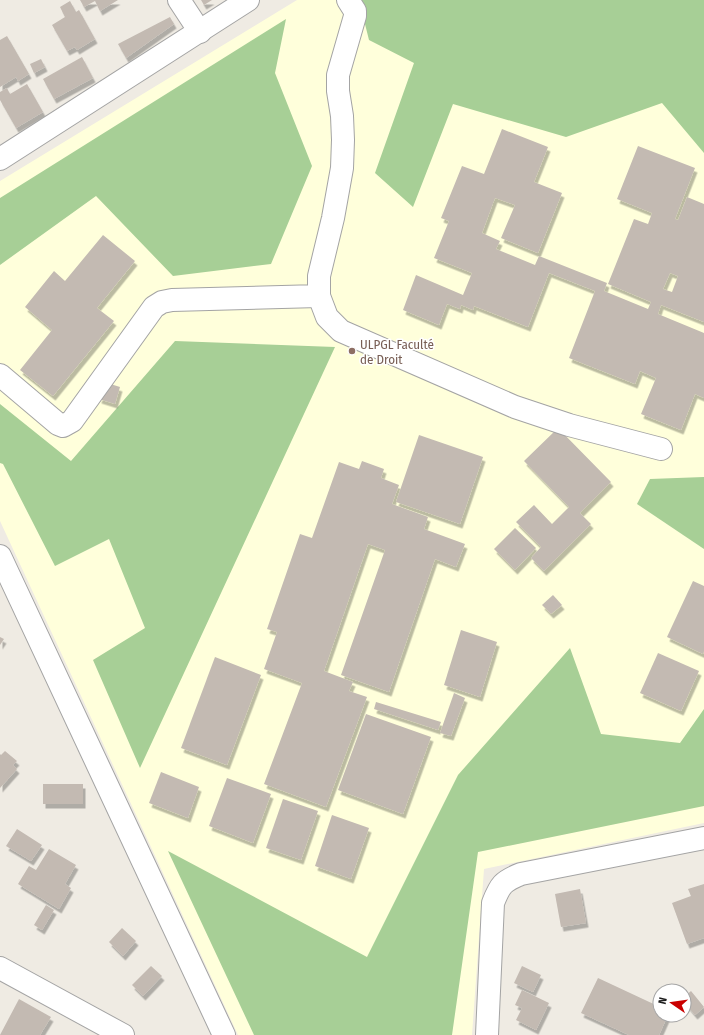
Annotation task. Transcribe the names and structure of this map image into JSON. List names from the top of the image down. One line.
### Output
{"places":["ULPGL Faculté de Droit"],"north":"left"}
